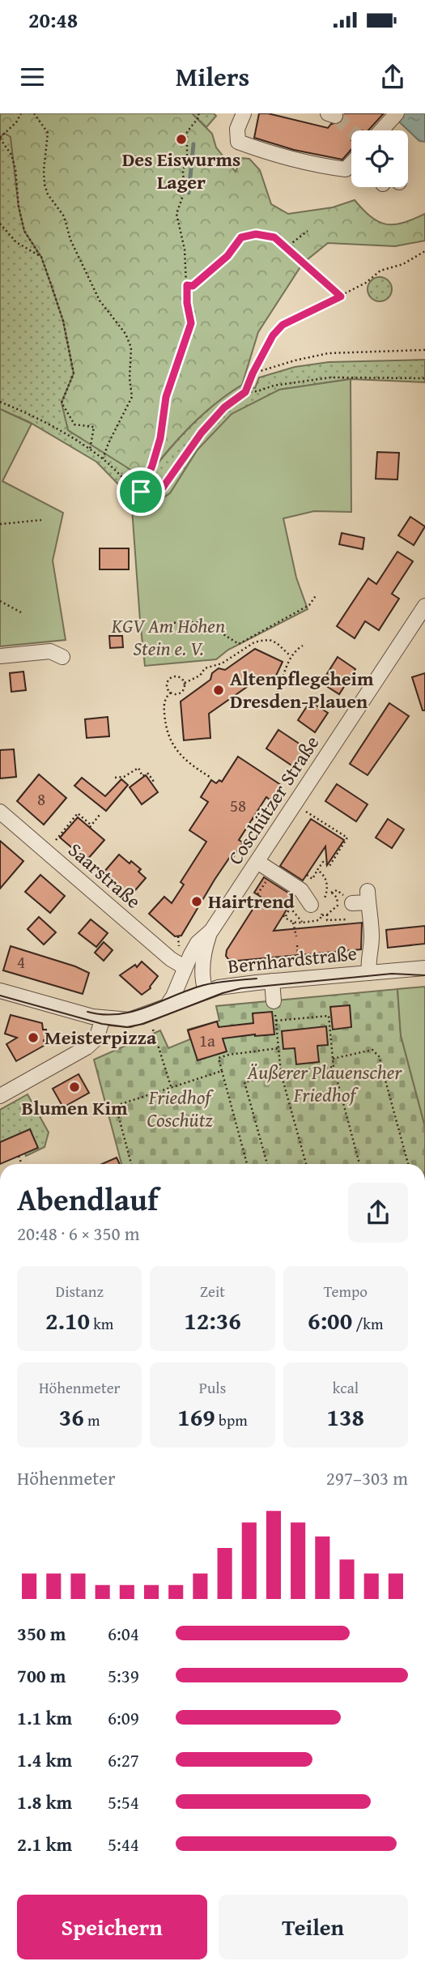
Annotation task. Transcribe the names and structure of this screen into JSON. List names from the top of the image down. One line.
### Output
{"streets":{"street":["Coschützer Straße","Saarstraße","Bernhardstraße"]},"crossings":[["Coschützer Straße","Saarstraße"],["Coschützer Straße","Bernhardstraße"]],"parks":["KGV Am Hohen Stein e. V.","Äußerer Plauenscher Friedhof","Friedhof Coschütz"],"places":["Des Eiswurms Lager","Altenpflegeheim Dresden-Plauen","Hairtrend","Meisterpizza","Blumen Kim"],"house_numbers":["8","58","4","1a"],"page":{"status":"20:48","header":"Milers","heading":["Abendlauf","20:48 · 6 × 350 m"],"stats":[["Distanz","2.10 km"],["Zeit","12:36"],["Tempo","6:00 /km"],["Höhenmeter","36 m"],["Puls","169 bpm"],["kcal","138"]],"chart":["Höhenmeter","297–303 m"],"list":[{"name":"350 m","note":"6:04"},{"name":"700 m","note":"5:39"},{"name":"1.1 km","note":"6:09"},{"name":"1.4 km","note":"6:27"},{"name":"1.8 km","note":"5:54"},{"name":"2.1 km","note":"5:44"}],"buttons":["Speichern","Teilen"]}}
